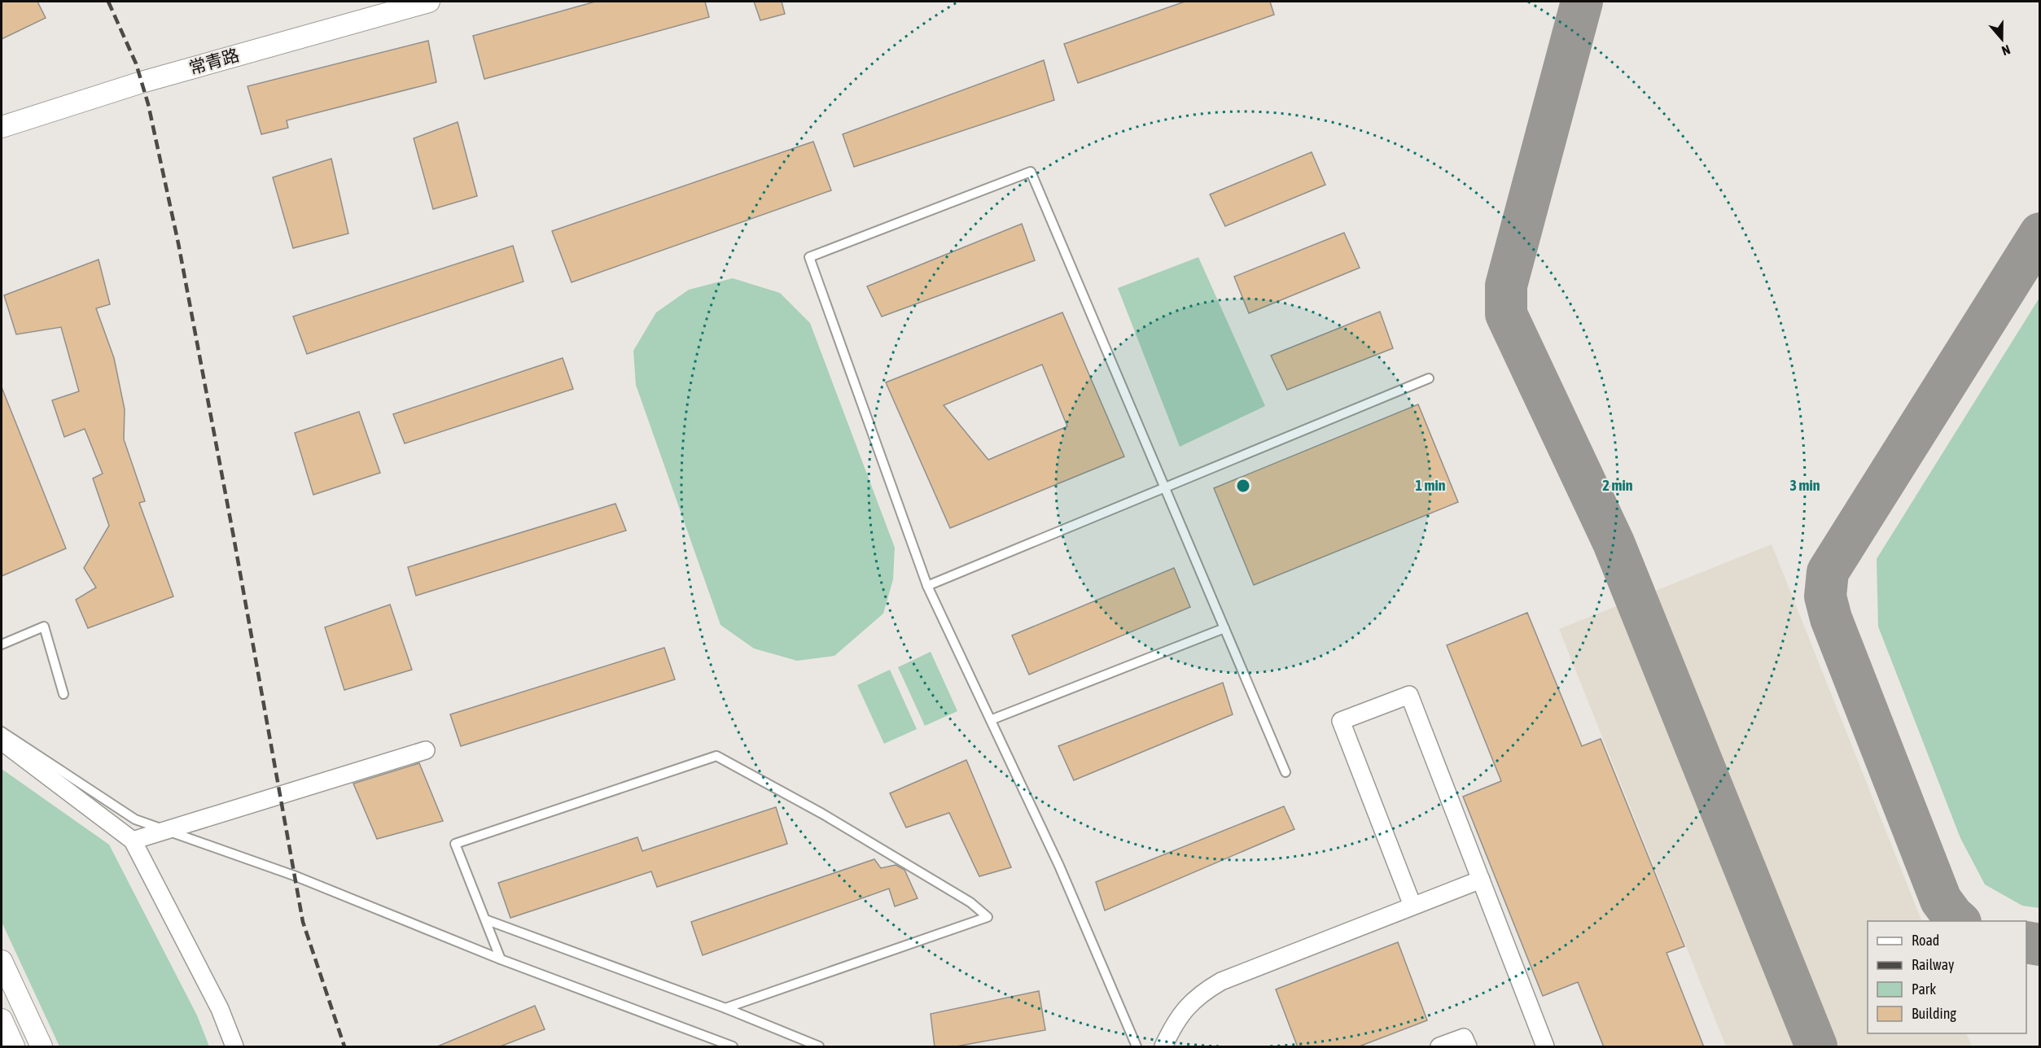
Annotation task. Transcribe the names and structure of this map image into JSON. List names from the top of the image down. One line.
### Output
{"streets":{"street":["常青路"]},"legend":["Road","Railway","Park","Building"],"north":"bottom","rings":["1 min","2 min","3 min"]}
